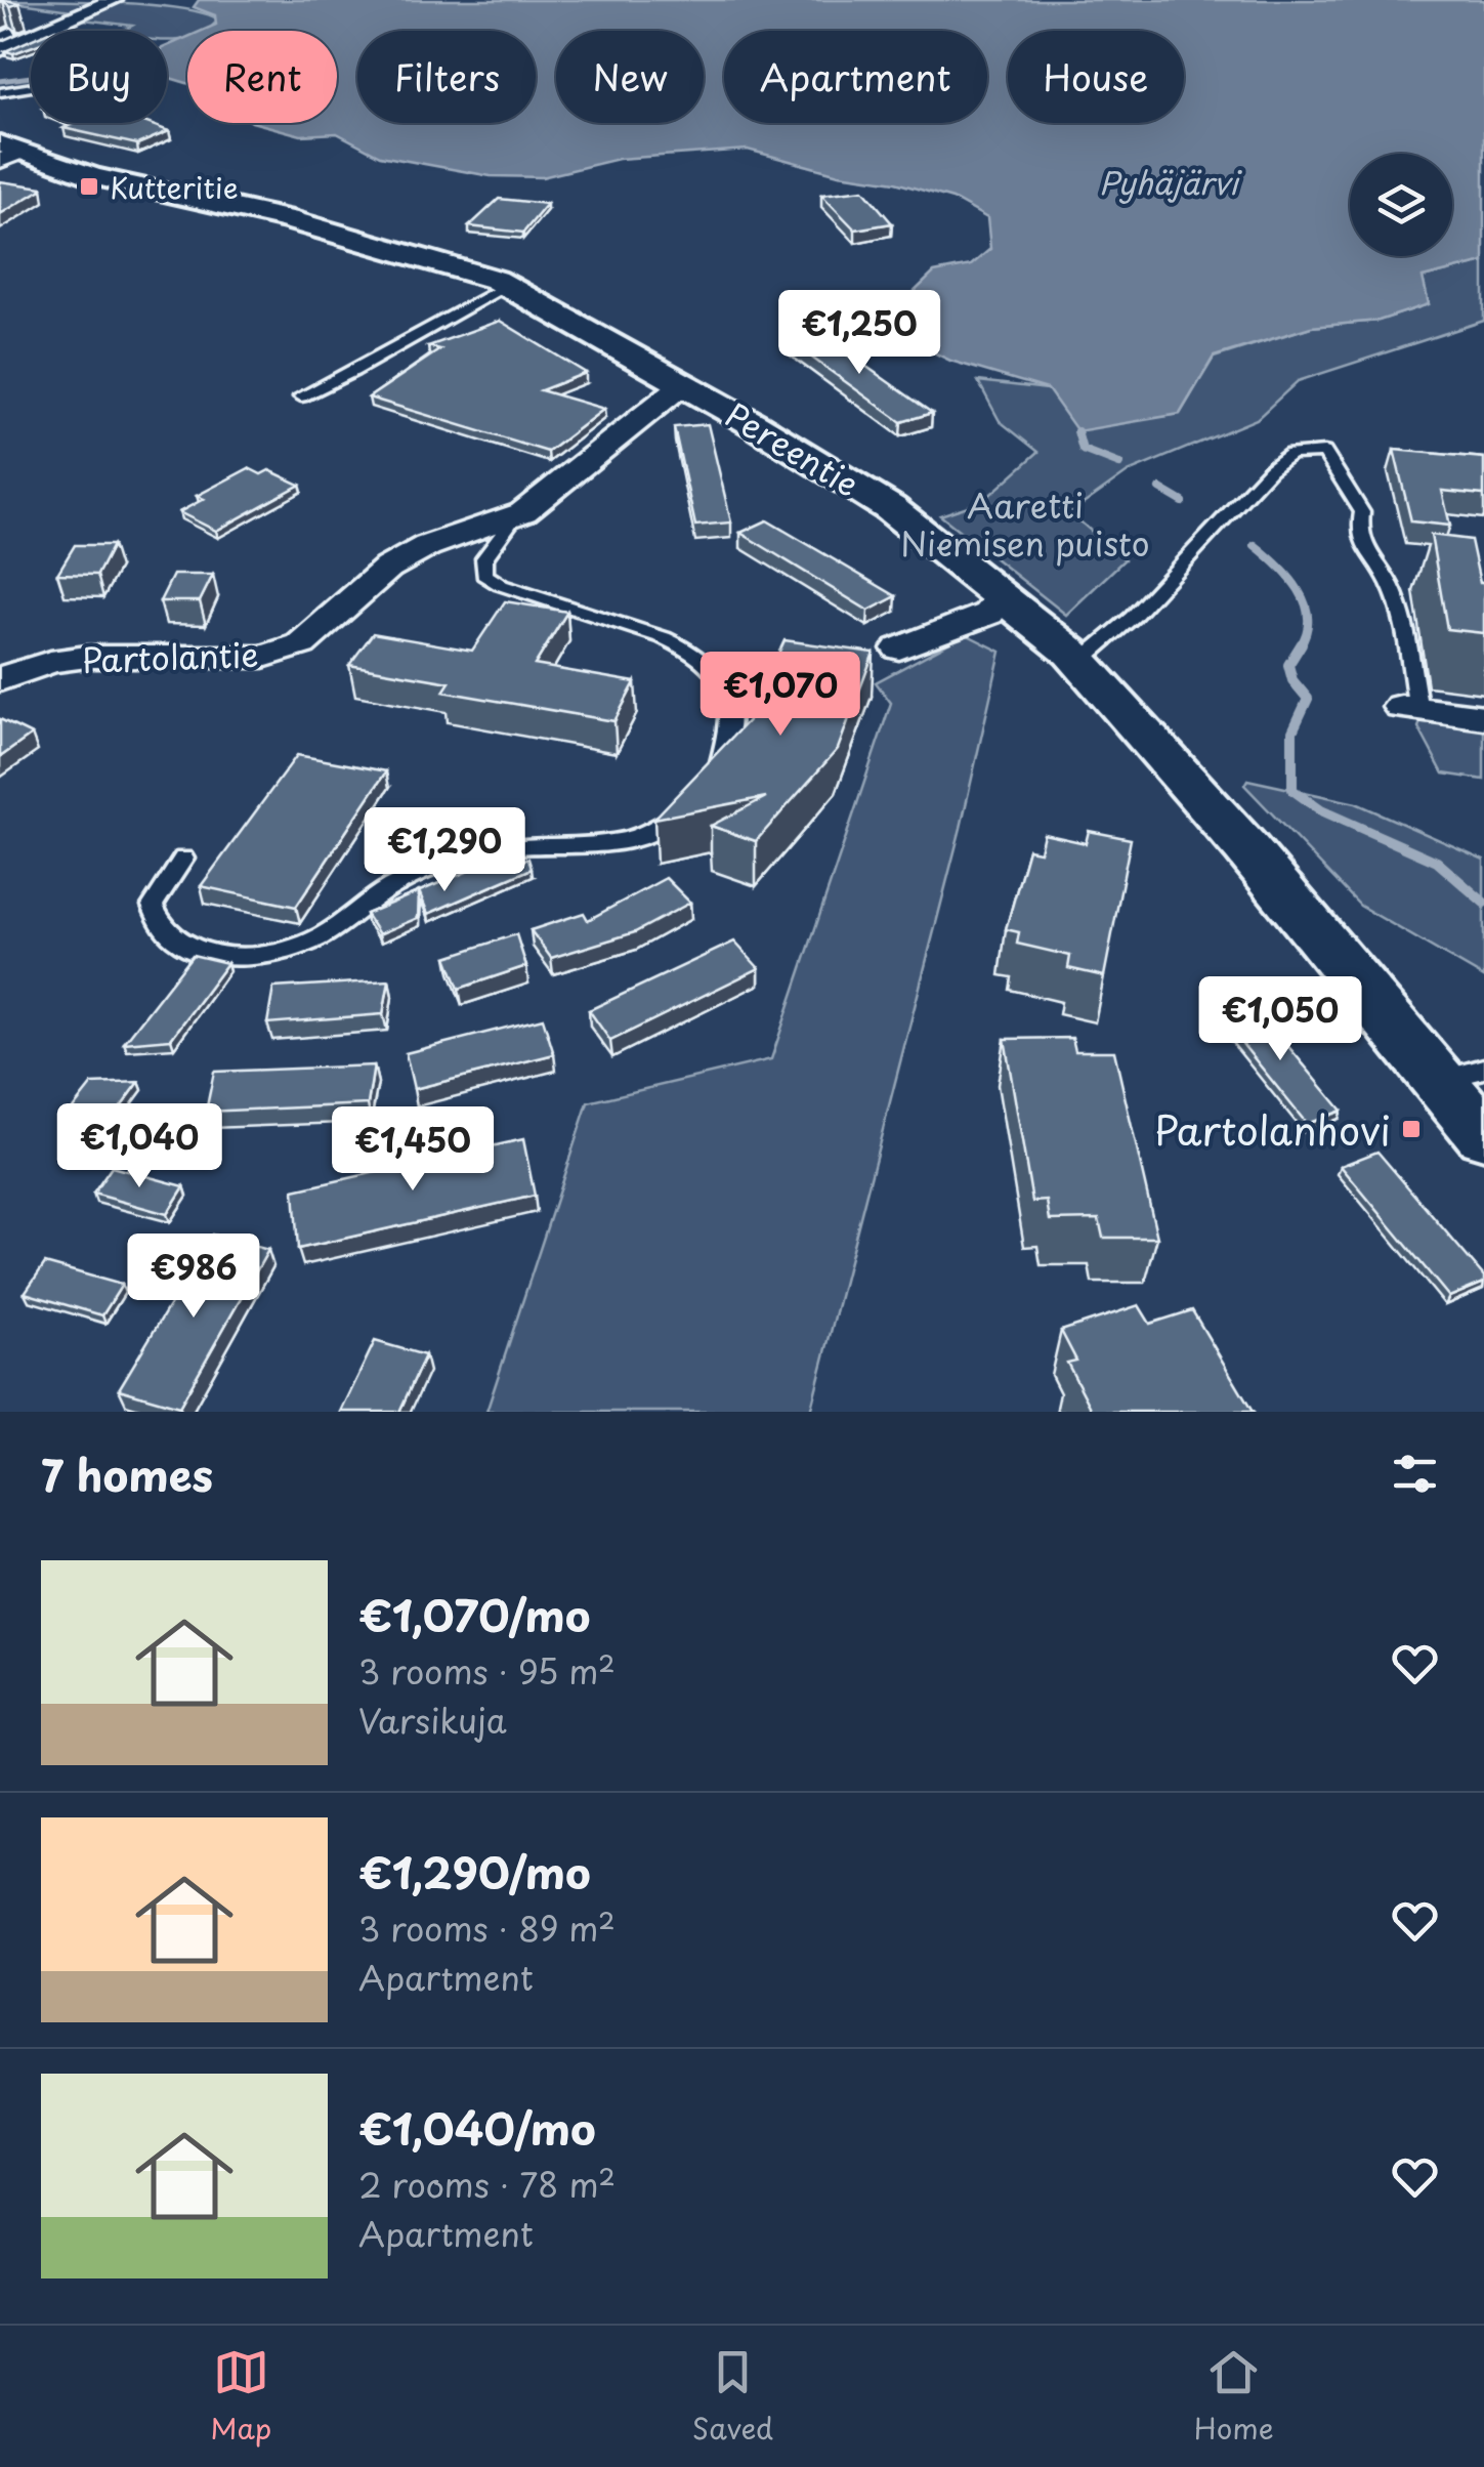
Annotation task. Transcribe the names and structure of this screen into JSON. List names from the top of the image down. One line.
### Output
{"streets":{"street":["Pereentie","Partolantie"]},"crossings":[["Pereentie","Partolantie"]],"water":["Pyhäjärvi"],"parks":["Aaretti Niemisen puisto"],"places":{"transit":["Kutteritie","Partolanhovi"]},"page":{"chip":["Buy","Rent","Filters","New","Apartment","House"],"price":["€1,250","€1,070","€1,290","€1,050","€1,040","€1,450","€986"],"heading":"7 homes","list":[{"name":"€1,070/mo","note":"3 rooms · 95 m² · Varsikuja"},{"name":"€1,290/mo","note":"3 rooms · 89 m² · Apartment"},{"name":"€1,040/mo","note":"2 rooms · 78 m² · Apartment"}],"tabs":["Map","Saved","Home"]}}
